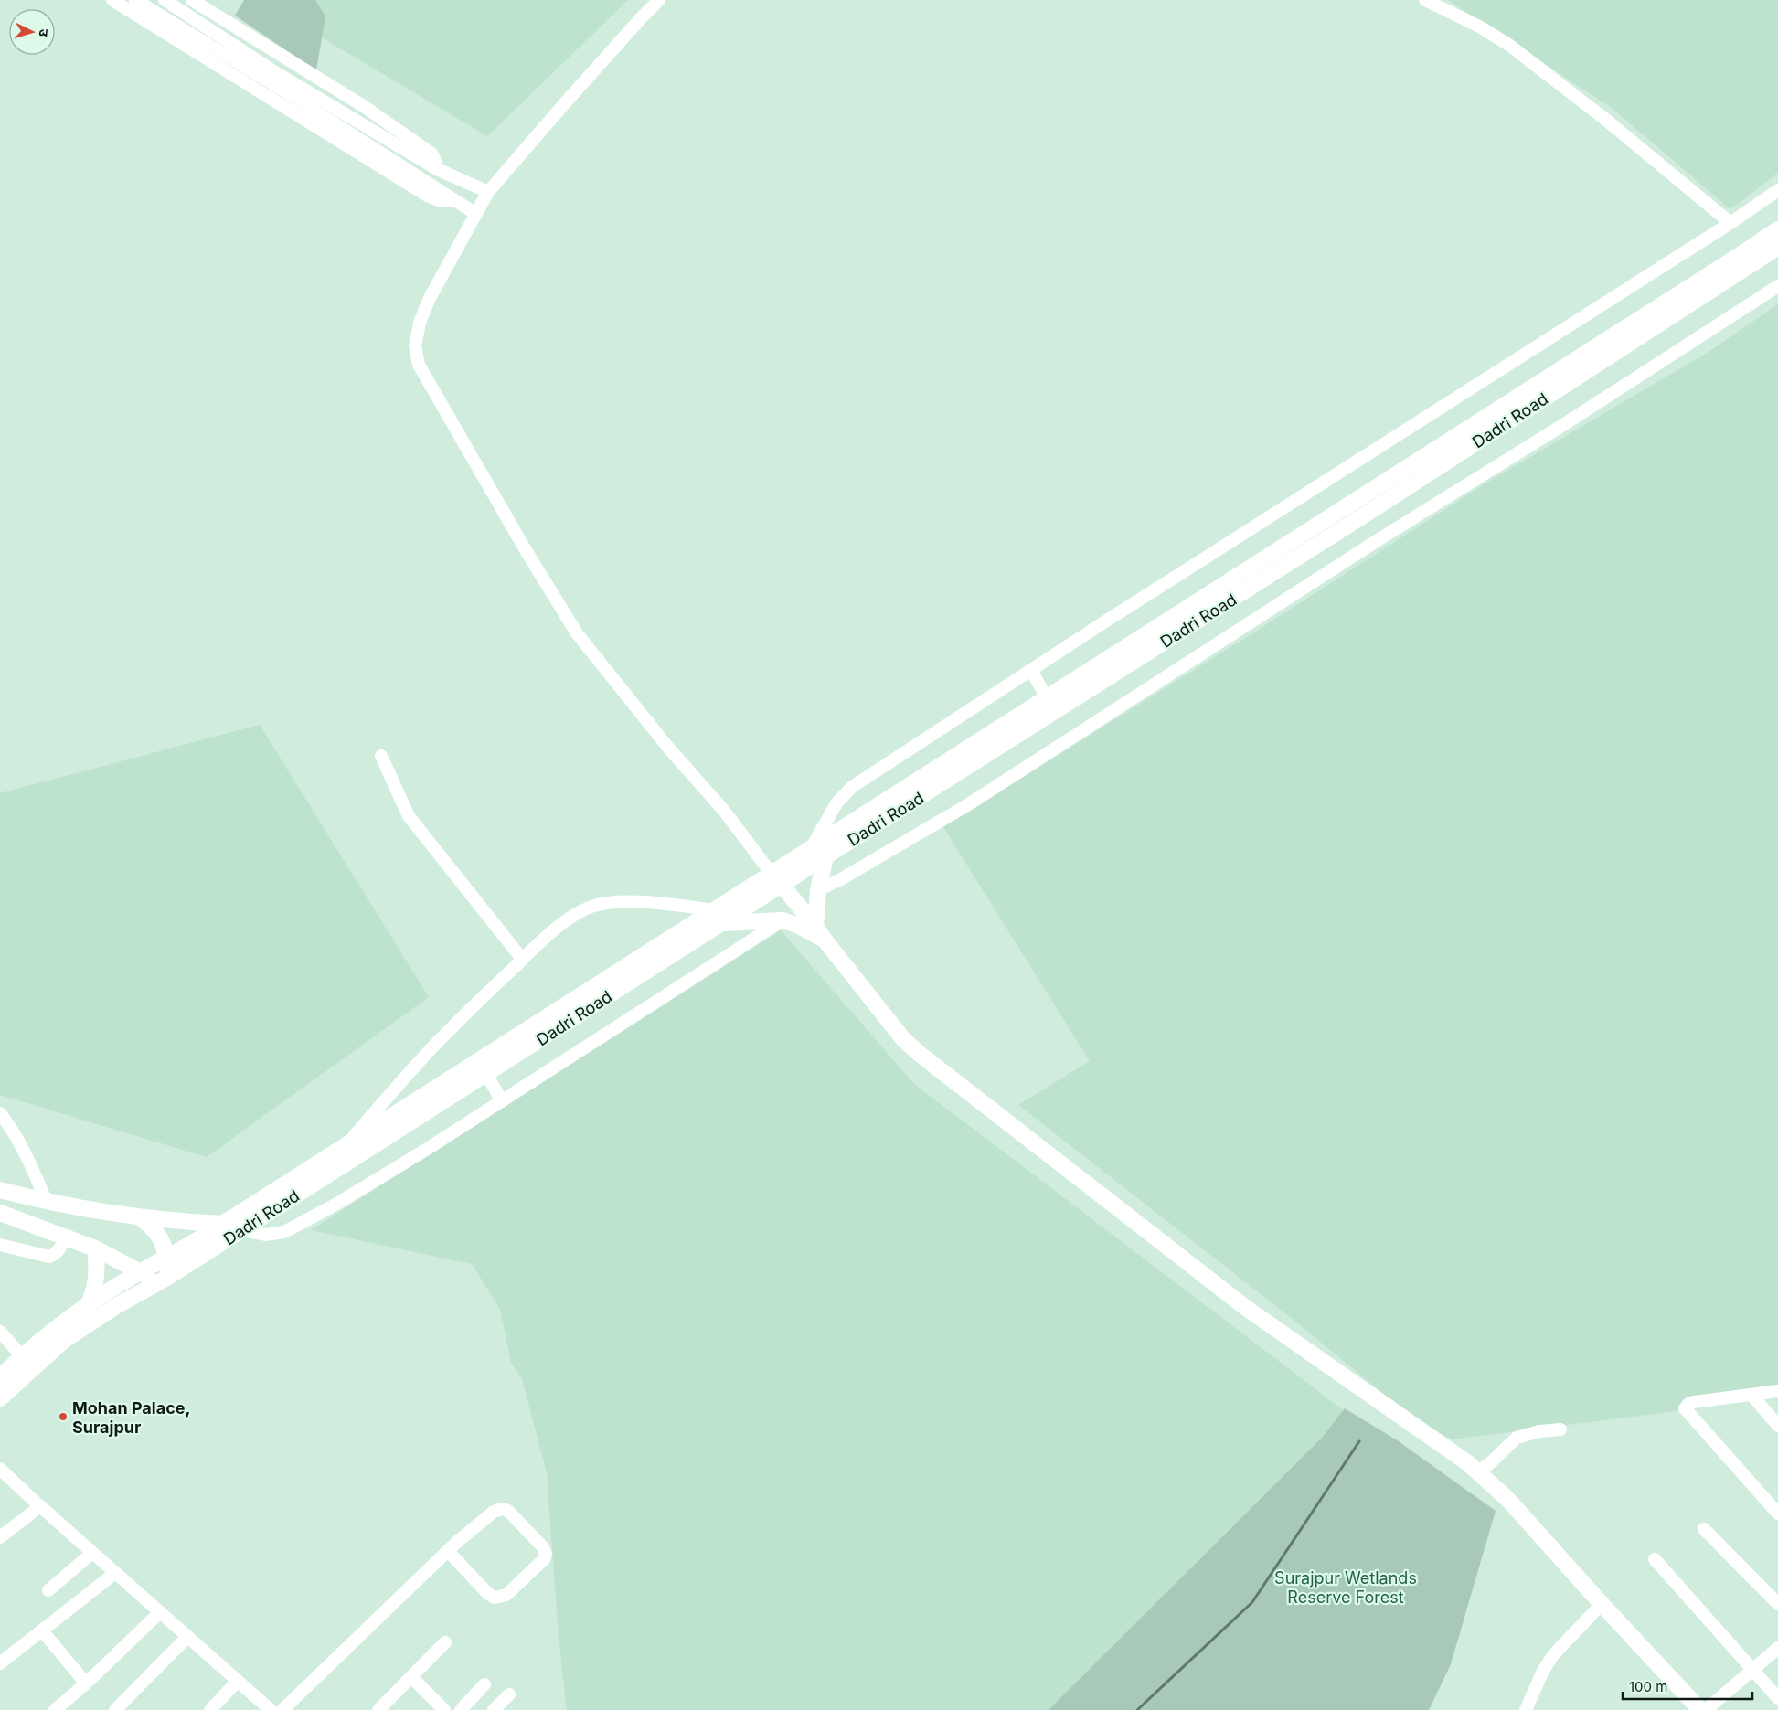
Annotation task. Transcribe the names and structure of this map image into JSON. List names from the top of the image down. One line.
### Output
{"streets":{"main road":["Dadri Road"]},"parks":["Surajpur Wetlands Reserve Forest"],"places":["Mohan Palace, Surajpur"],"scale_bar":"100 m","north":"right"}
